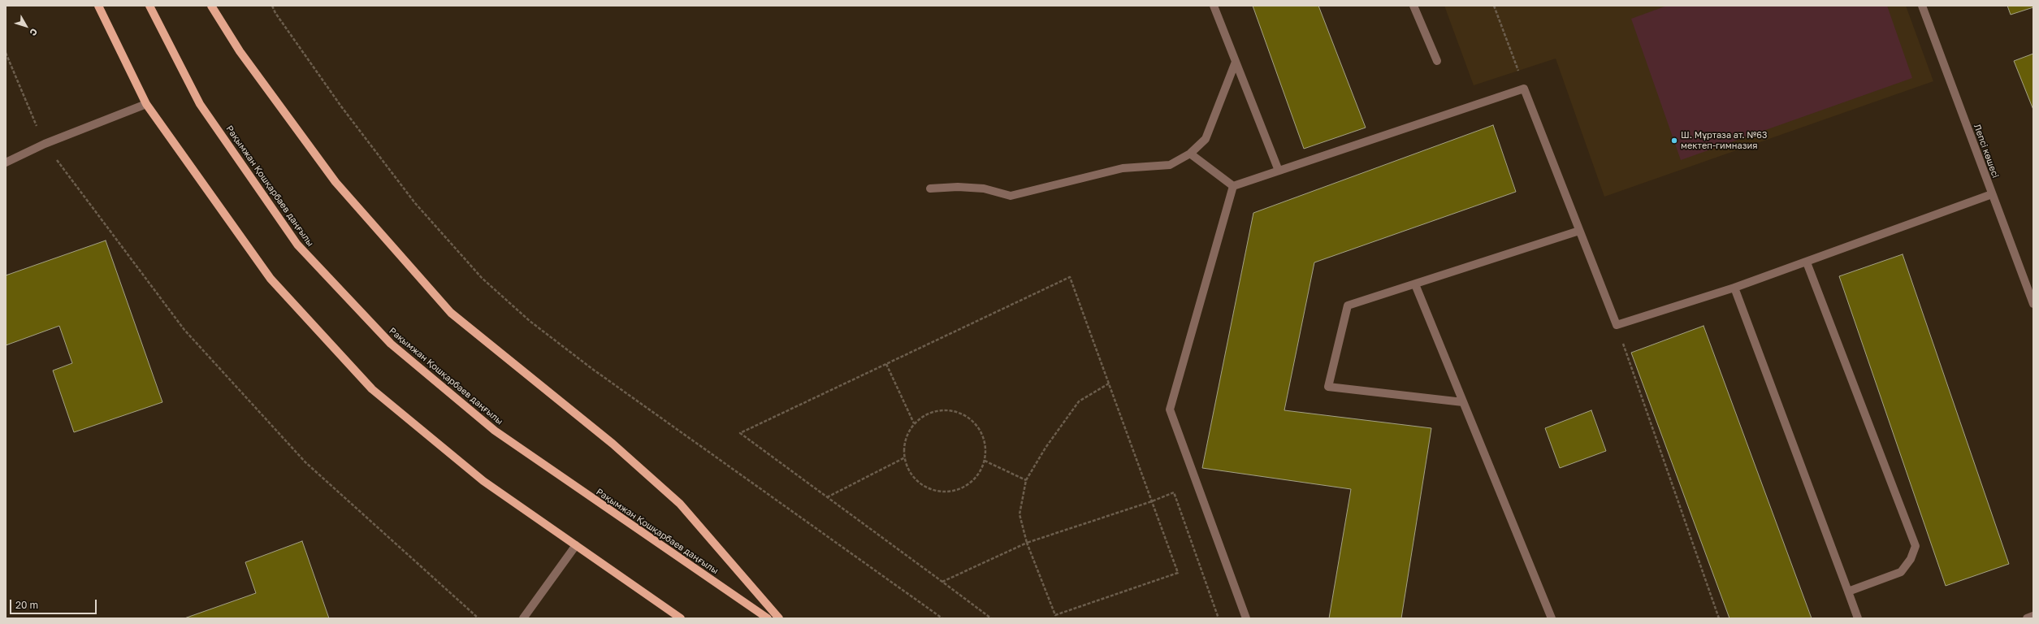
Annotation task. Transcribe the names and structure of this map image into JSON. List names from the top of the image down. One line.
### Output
{"streets":{"main road":["Рақымжан Қошқарбаев даңғылы"],"street":["Лепсі көшесі"]},"places":["Ш. Мұртаза ат. №63 мектеп-гимназия"],"scale_bar":"20 m","north":"bottom right"}
